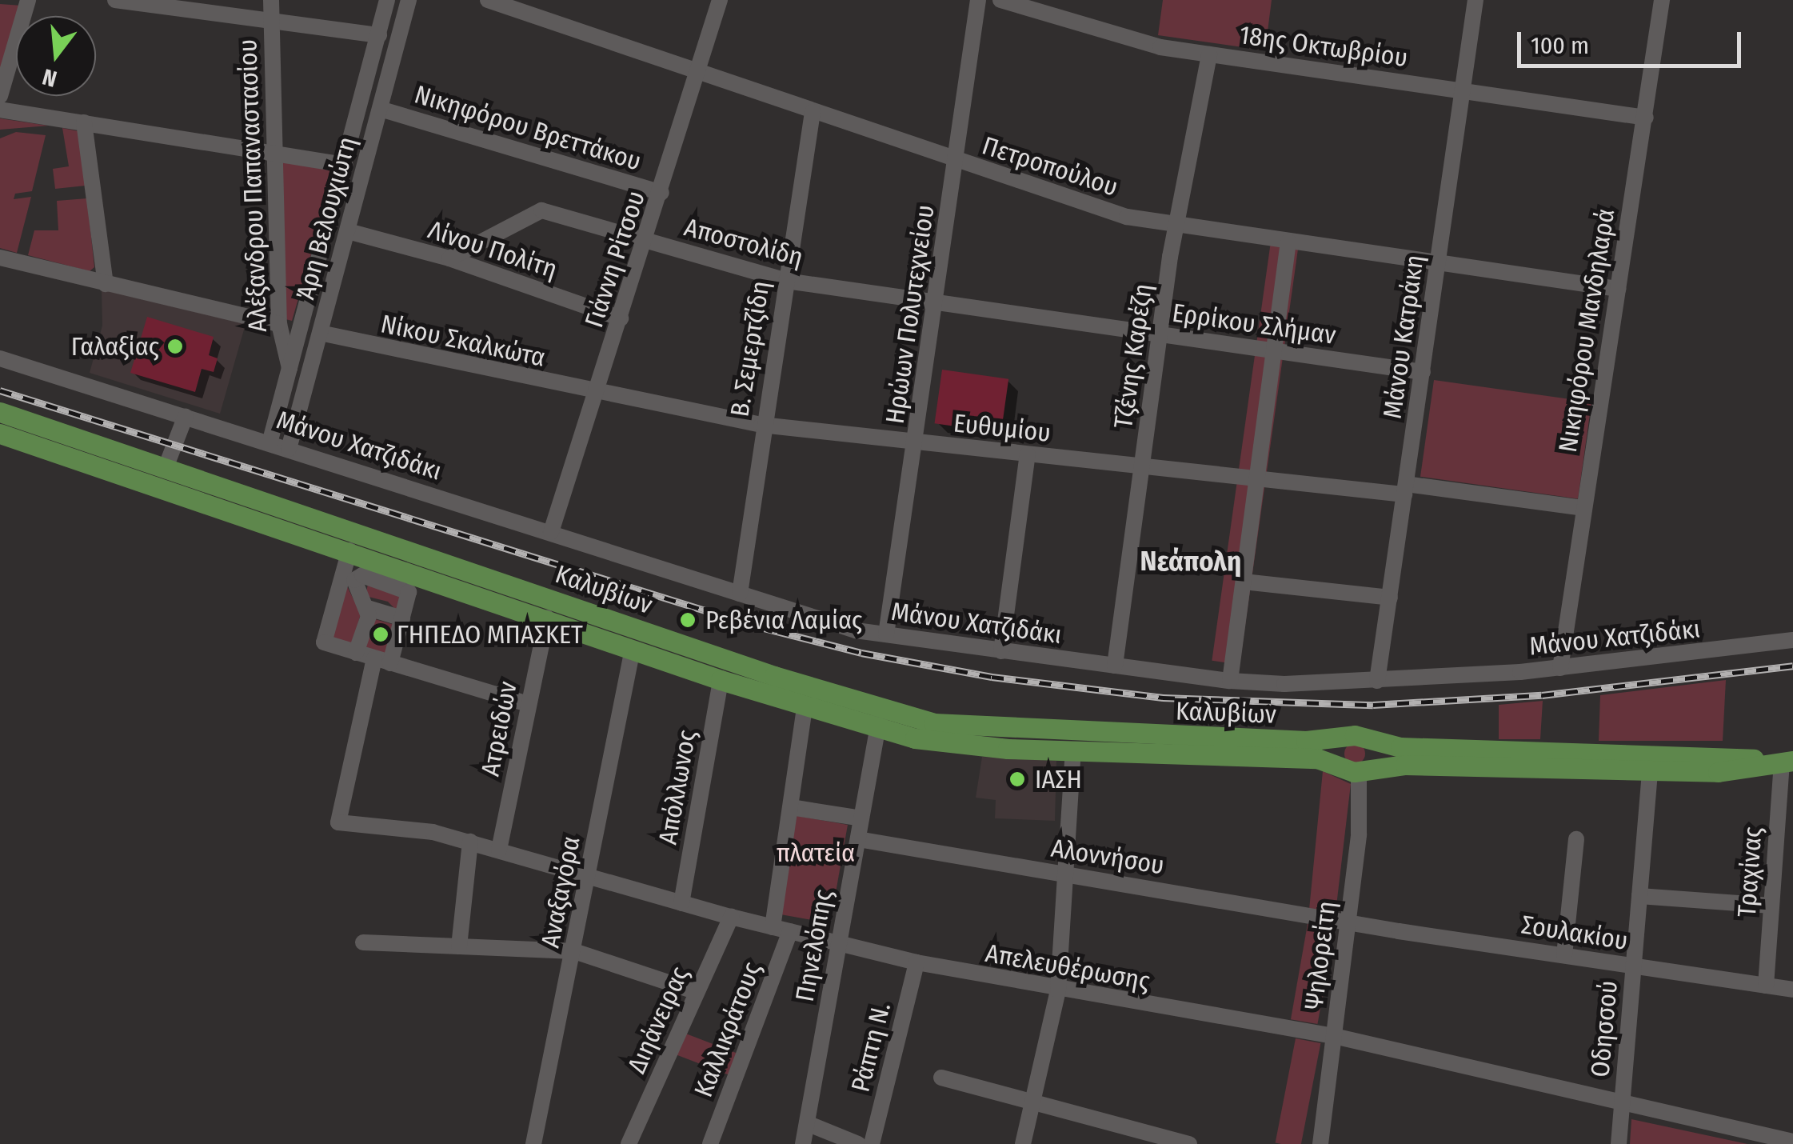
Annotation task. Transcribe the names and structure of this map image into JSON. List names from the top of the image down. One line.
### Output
{"streets":{"main road":["Καλυβίων"],"street":["18ης Οκτωβρίου","Νικηφόρου Βρεττάκου","Πετροπούλου","Αλέξανδρου Παπαναστασίου","Άρη Βελουχιώτη","Αποστολίδη","Λίνου Πολίτη","Γιάννη Ρίτσου","Ηρώων Πολυτεχνείου","Ερρίκου Σλήμαν","Νικηφόρου Μανδηλαρά","Μάνου Κατράκη","Νίκου Σκαλκώτα","Β. Σεμερτζίδη","Τζένης Καρέζη","Ευθυμίου","Μάνου Χατζιδάκι","Ατρειδών","Απόλλωνος","Αλοννήσου","Τραχίνας","Αναξαγόρα","Σουλακίου","Πηνελόπης","Ψηλορείτη","Απελευθέρωσης","Διηάνειρας","Οδησσού","Καλλικράτους","Ράπτη Ν."]},"crossings":[["18ης Οκτωβρίου","Νικηφόρου Μανδηλαρά"],["18ης Οκτωβρίου","Μάνου Κατράκη"],["18ης Οκτωβρίου","Τζένης Καρέζη"],["Νικηφόρου Βρεττάκου","Άρη Βελουχιώτη"],["Νικηφόρου Βρεττάκου","Γιάννη Ρίτσου"],["Πετροπούλου","Γιάννη Ρίτσου"],["Πετροπούλου","Ηρώων Πολυτεχνείου"],["Πετροπούλου","Νικηφόρου Μανδηλαρά"],["Πετροπούλου","Μάνου Κατράκη"],["Πετροπούλου","Β. Σεμερτζίδη"],["Πετροπούλου","Τζένης Καρέζη"],["Αλέξανδρου Παπαναστασίου","Άρη Βελουχιώτη"],["Άρη Βελουχιώτη","Λίνου Πολίτη"],["Άρη Βελουχιώτη","Νίκου Σκαλκώτα"],["Άρη Βελουχιώτη","Μάνου Χατζιδάκι"],["Αποστολίδη","Λίνου Πολίτη"],["Αποστολίδη","Γιάννη Ρίτσου"],["Αποστολίδη","Ηρώων Πολυτεχνείου"],["Αποστολίδη","Ερρίκου Σλήμαν"],["Αποστολίδη","Β. Σεμερτζίδη"],["Λίνου Πολίτη","Γιάννη Ρίτσου"],["Γιάννη Ρίτσου","Νίκου Σκαλκώτα"],["Γιάννη Ρίτσου","Ευθυμίου"],["Γιάννη Ρίτσου","Μάνου Χατζιδάκι"],["Ηρώων Πολυτεχνείου","Ερρίκου Σλήμαν"],["Ηρώων Πολυτεχνείου","Ευθυμίου"],["Ηρώων Πολυτεχνείου","Μάνου Χατζιδάκι"],["Ερρίκου Σλήμαν","Μάνου Κατράκη"],["Ερρίκου Σλήμαν","Τζένης Καρέζη"],["Νικηφόρου Μανδηλαρά","Ευθυμίου"],["Νικηφόρου Μανδηλαρά","Μάνου Χατζιδάκι"],["Μάνου Κατράκη","Ευθυμίου"],["Μάνου Κατράκη","Μάνου Χατζιδάκι"],["Νίκου Σκαλκώτα","Ευθυμίου"],["Β. Σεμερτζίδη","Ευθυμίου"],["Β. Σεμερτζίδη","Μάνου Χατζιδάκι"],["Τζένης Καρέζη","Ευθυμίου"],["Τζένης Καρέζη","Μάνου Χατζιδάκι"],["Καλυβίων","Ατρειδών"],["Καλυβίων","Απόλλωνος"],["Καλυβίων","Τραχίνας"],["Καλυβίων","Αναξαγόρα"],["Καλυβίων","Πηνελόπης"],["Καλυβίων","Ψηλορείτη"],["Καλυβίων","Οδησσού"],["Ατρειδών","Απελευθέρωσης"],["Απόλλωνος","Απελευθέρωσης"],["Αλοννήσου","Σουλακίου"],["Αλοννήσου","Πηνελόπης"],["Αλοννήσου","Ψηλορείτη"],["Τραχίνας","Σουλακίου"],["Αναξαγόρα","Απελευθέρωσης"],["Σουλακίου","Ψηλορείτη"],["Σουλακίου","Οδησσού"],["Πηνελόπης","Απελευθέρωσης"],["Ψηλορείτη","Απελευθέρωσης"],["Απελευθέρωσης","Διηάνειρας"],["Απελευθέρωσης","Οδησσού"],["Απελευθέρωσης","Καλλικράτους"],["Απελευθέρωσης","Ράπτη Ν."]],"districts":["Νεάπολη"],"parks":["πλατεία"],"places":["Γαλαξίας","Ρεβένια Λαμίας","ΓΗΠΕΔΟ ΜΠΑΣΚΕΤ","ΙΑΣΗ"],"scale_bar":"100 m","north":"bottom"}
